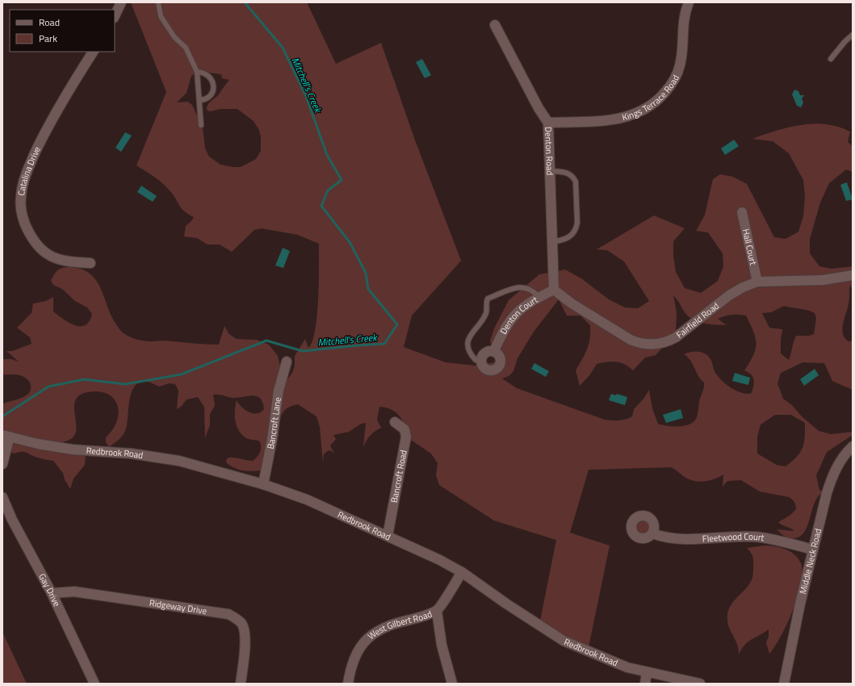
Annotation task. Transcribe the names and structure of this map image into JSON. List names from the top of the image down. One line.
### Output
{"streets":{"street":["Kings Terrace Road","Denton Road","Catalina Drive","Hall Court","Denton Court","Fairfield Road","Bancroft Lane","Redbrook Road","Bancroft Road","Fleetwood Court","Middle Neck Road","Gay Drive","Ridgeway Drive","West Gilbert Road"]},"crossings":[["Kings Terrace Road","Denton Road"],["Denton Road","Denton Court"],["Denton Road","Fairfield Road"],["Hall Court","Fairfield Road"],["Denton Court","Fairfield Road"],["Bancroft Lane","Redbrook Road"],["Redbrook Road","Bancroft Road"],["Redbrook Road","West Gilbert Road"],["Fleetwood Court","Middle Neck Road"],["Gay Drive","Ridgeway Drive"]],"water":["Mitchell's Creek"],"legend":["Road","Park"]}
